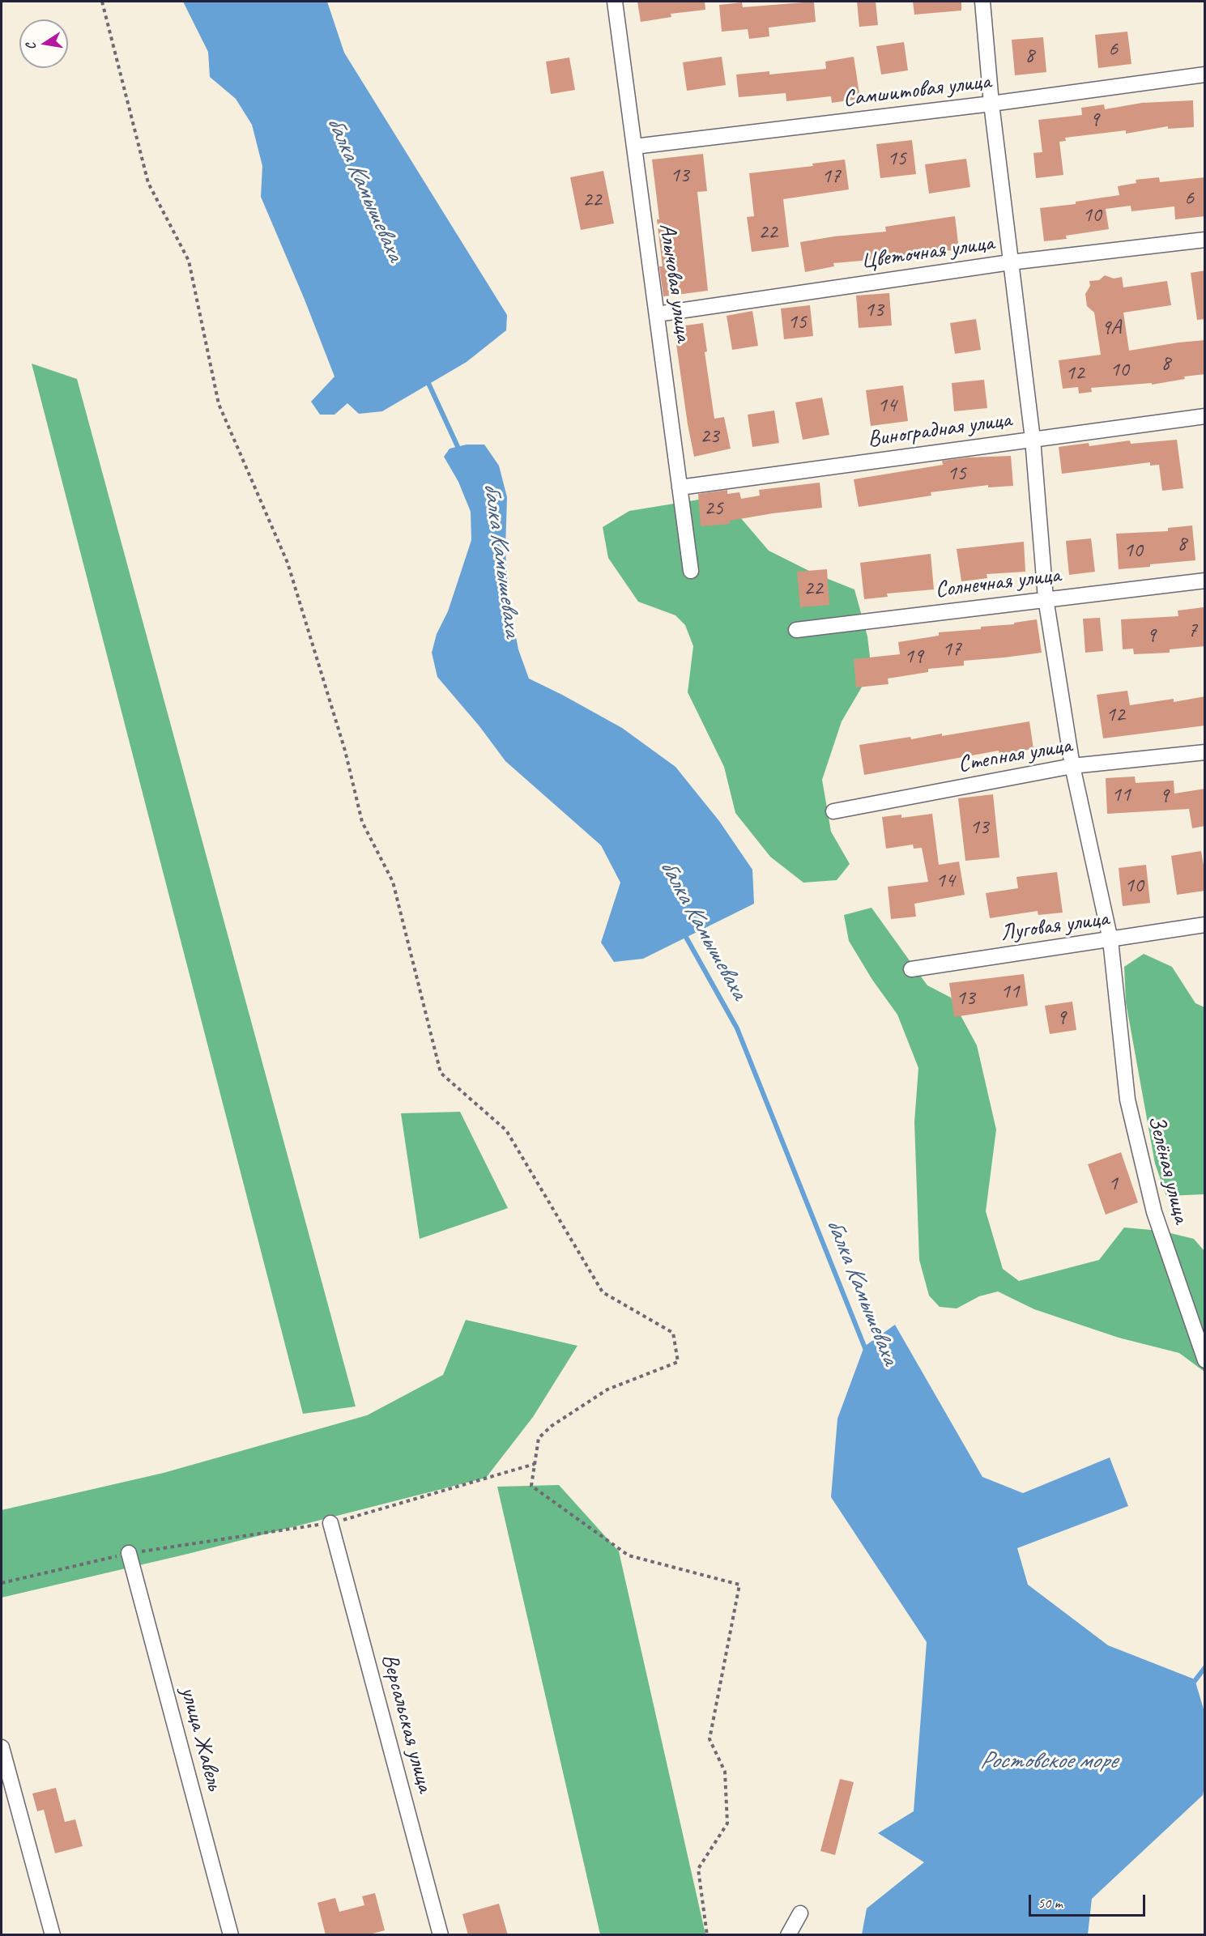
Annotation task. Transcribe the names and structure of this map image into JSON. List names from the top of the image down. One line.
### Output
{"streets":{"street":["Самшитовая улица","Цветочная улица","Алычовая улица","Виноградная улица","Солнечная улица","Степная улица","Луговая улица","Зелёная улица","Версальская улица","улица Жавель"]},"crossings":[["Самшитовая улица","Алычовая улица"],["Самшитовая улица","Зелёная улица"],["Цветочная улица","Алычовая улица"],["Цветочная улица","Зелёная улица"],["Алычовая улица","Виноградная улица"],["Виноградная улица","Зелёная улица"],["Солнечная улица","Зелёная улица"],["Степная улица","Зелёная улица"],["Луговая улица","Зелёная улица"]],"water":["балка Камышеваха","Ростовское море"],"house_numbers":["6","8","9","15","13","17","6","22","10","22","13","15","9А","8","10","12","14","23","15","25","8","10","22","7","9","17","19","12","11","9","13","14","10","11","13","9","1"],"scale_bar":"50 m","north":"left"}
